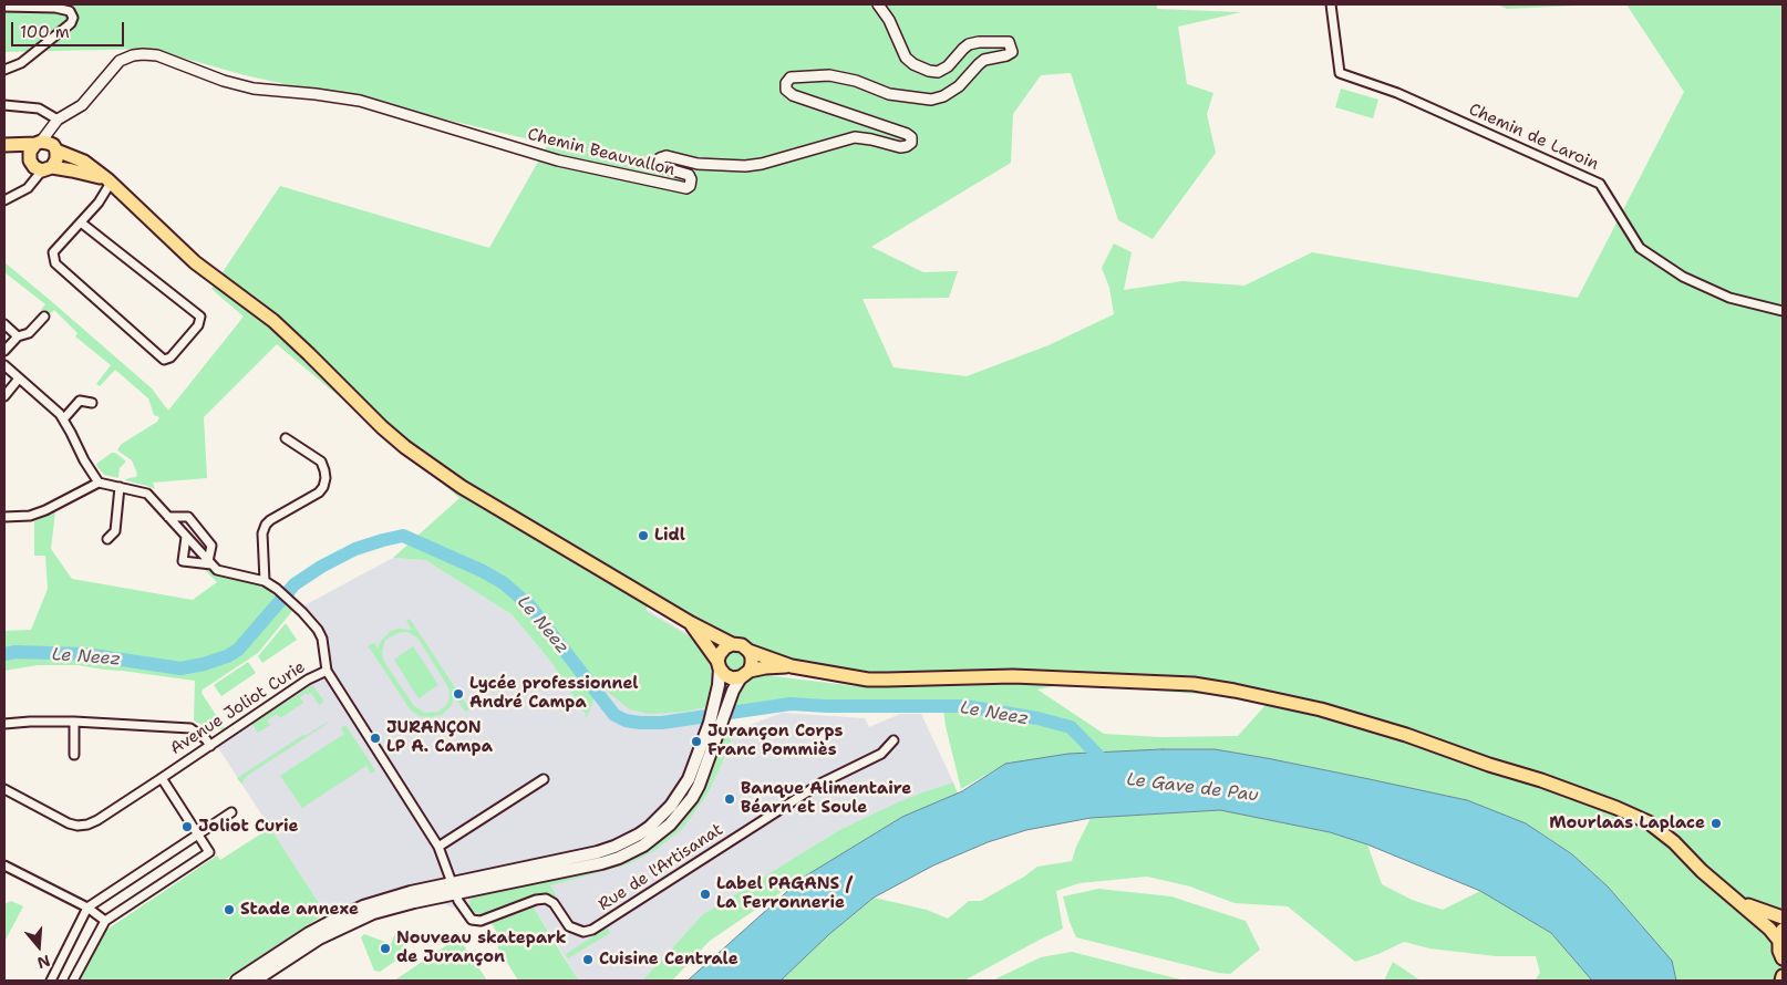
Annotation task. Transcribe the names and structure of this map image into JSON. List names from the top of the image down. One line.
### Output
{"streets":{"street":["Chemin de Laroin","Chemin Beauvallon","Avenue Joliot Curie","Rue de l'Artisanat"]},"crossings":[["Avenue Joliot Curie","Rue de l'Artisanat"]],"water":["Le Neez","Le Gave de Pau"],"places":["Lidl","Lycée professionnel André Campa","JURANÇON LP A. Campa","Jurançon Corps Franc Pommiès","Banque Alimentaire Béarn et Soule","Mourlaas Laplace","Joliot Curie","Label PAGANS / La Ferronnerie","Stade annexe","Nouveau skatepark de Jurançon","Cuisine Centrale"],"scale_bar":"100 m","north":"bottom"}
